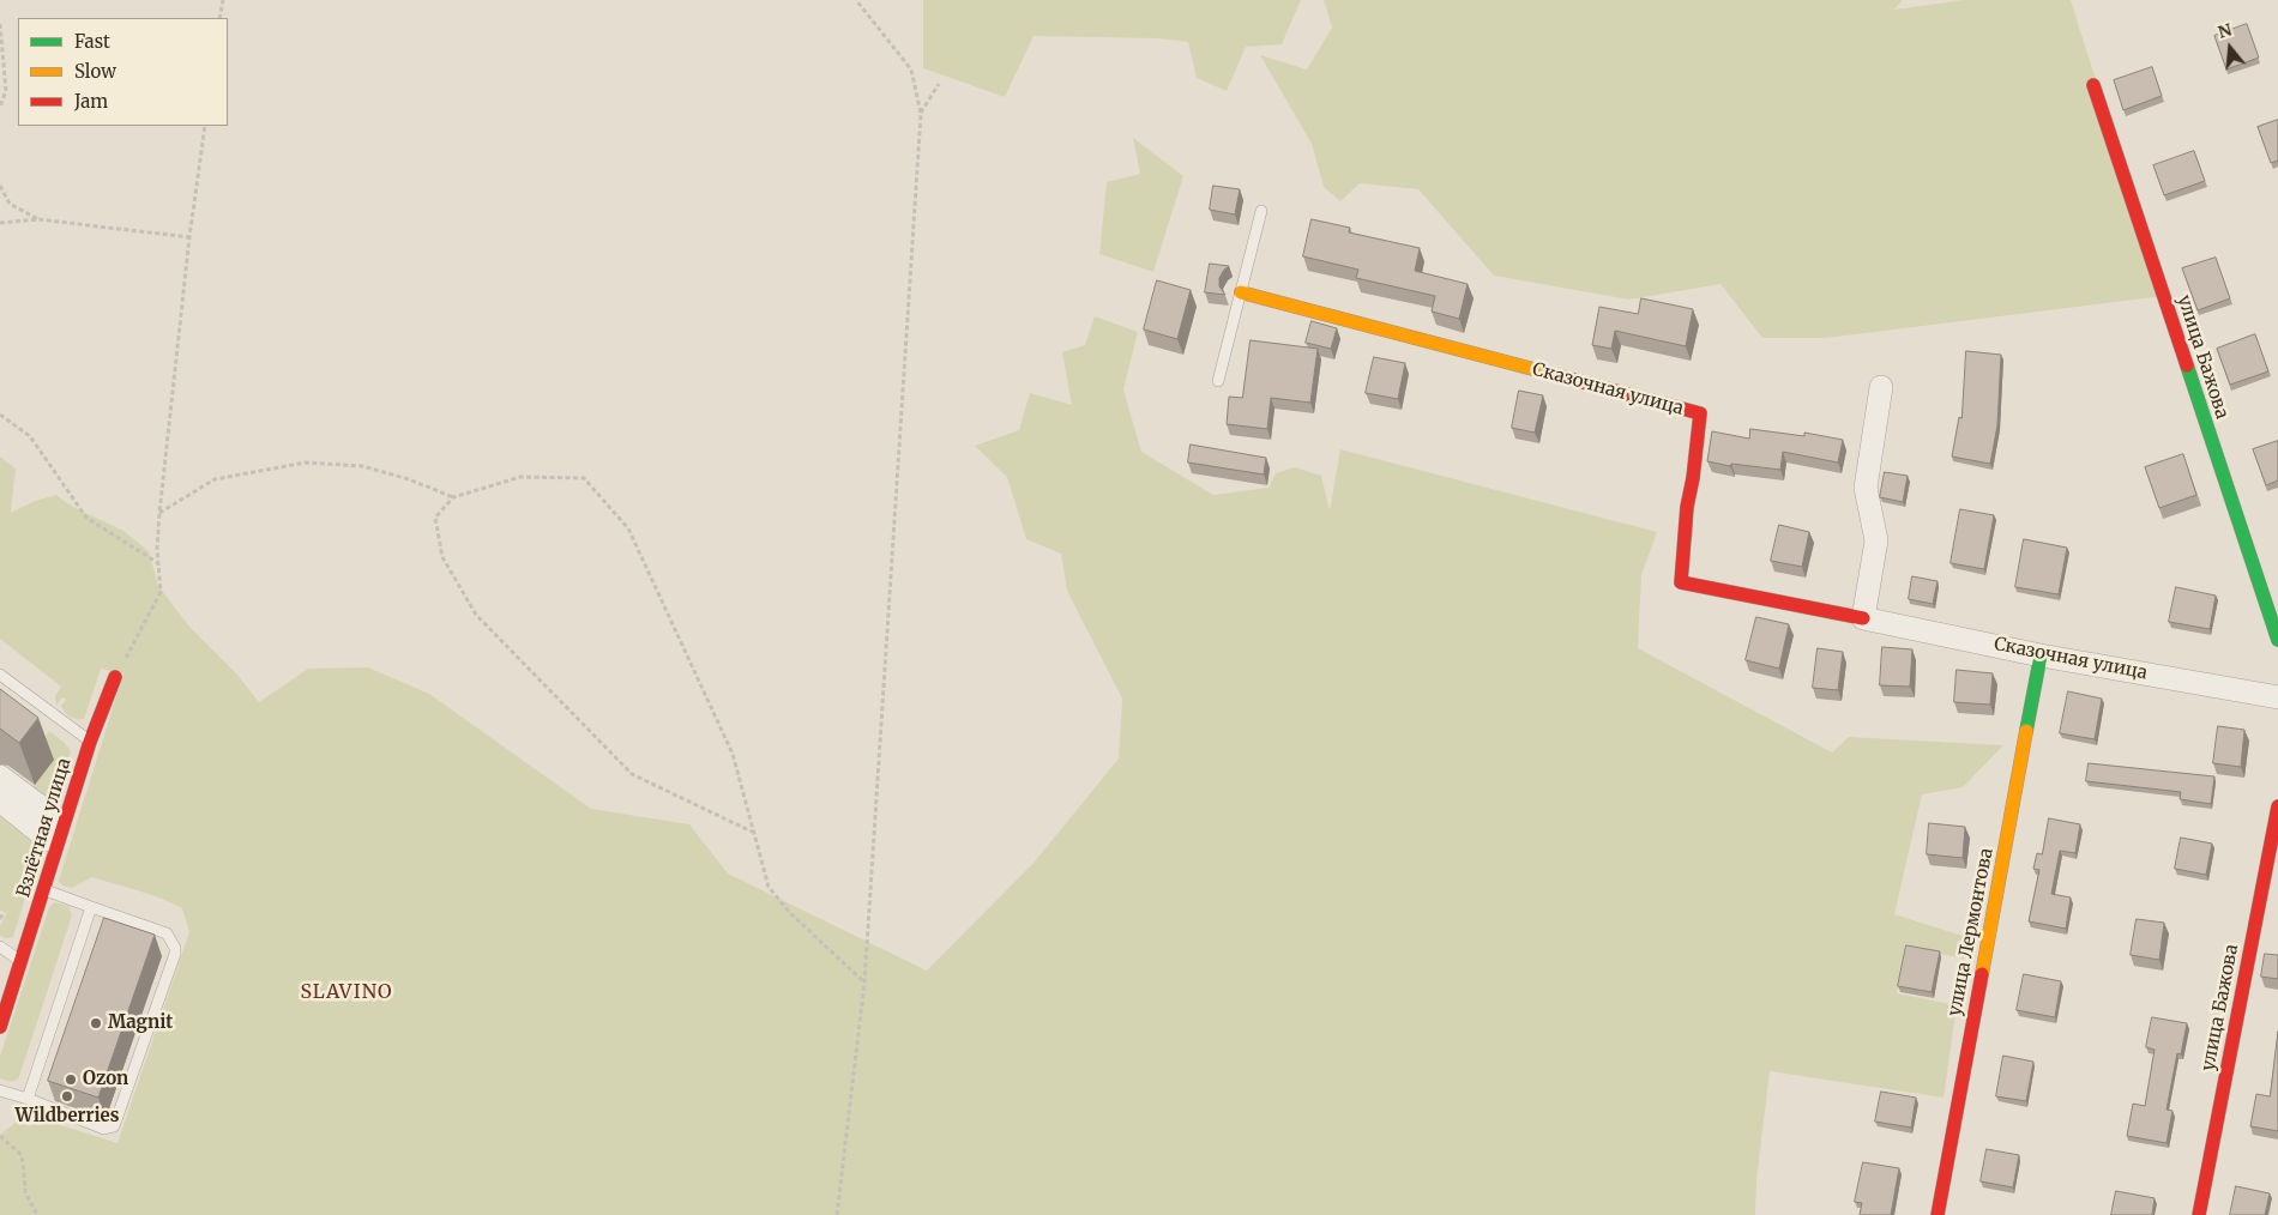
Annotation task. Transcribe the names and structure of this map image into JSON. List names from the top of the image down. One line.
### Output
{"streets":{"street":["улица Бажова","Сказочная улица","Взлётная улица","улица Лермонтова"]},"crossings":[["Сказочная улица","улица Лермонтова"]],"districts":["SLAVINO"],"places":["Magnit","Ozon","Wildberries"],"legend":["Fast","Slow","Jam"],"north":"top"}
